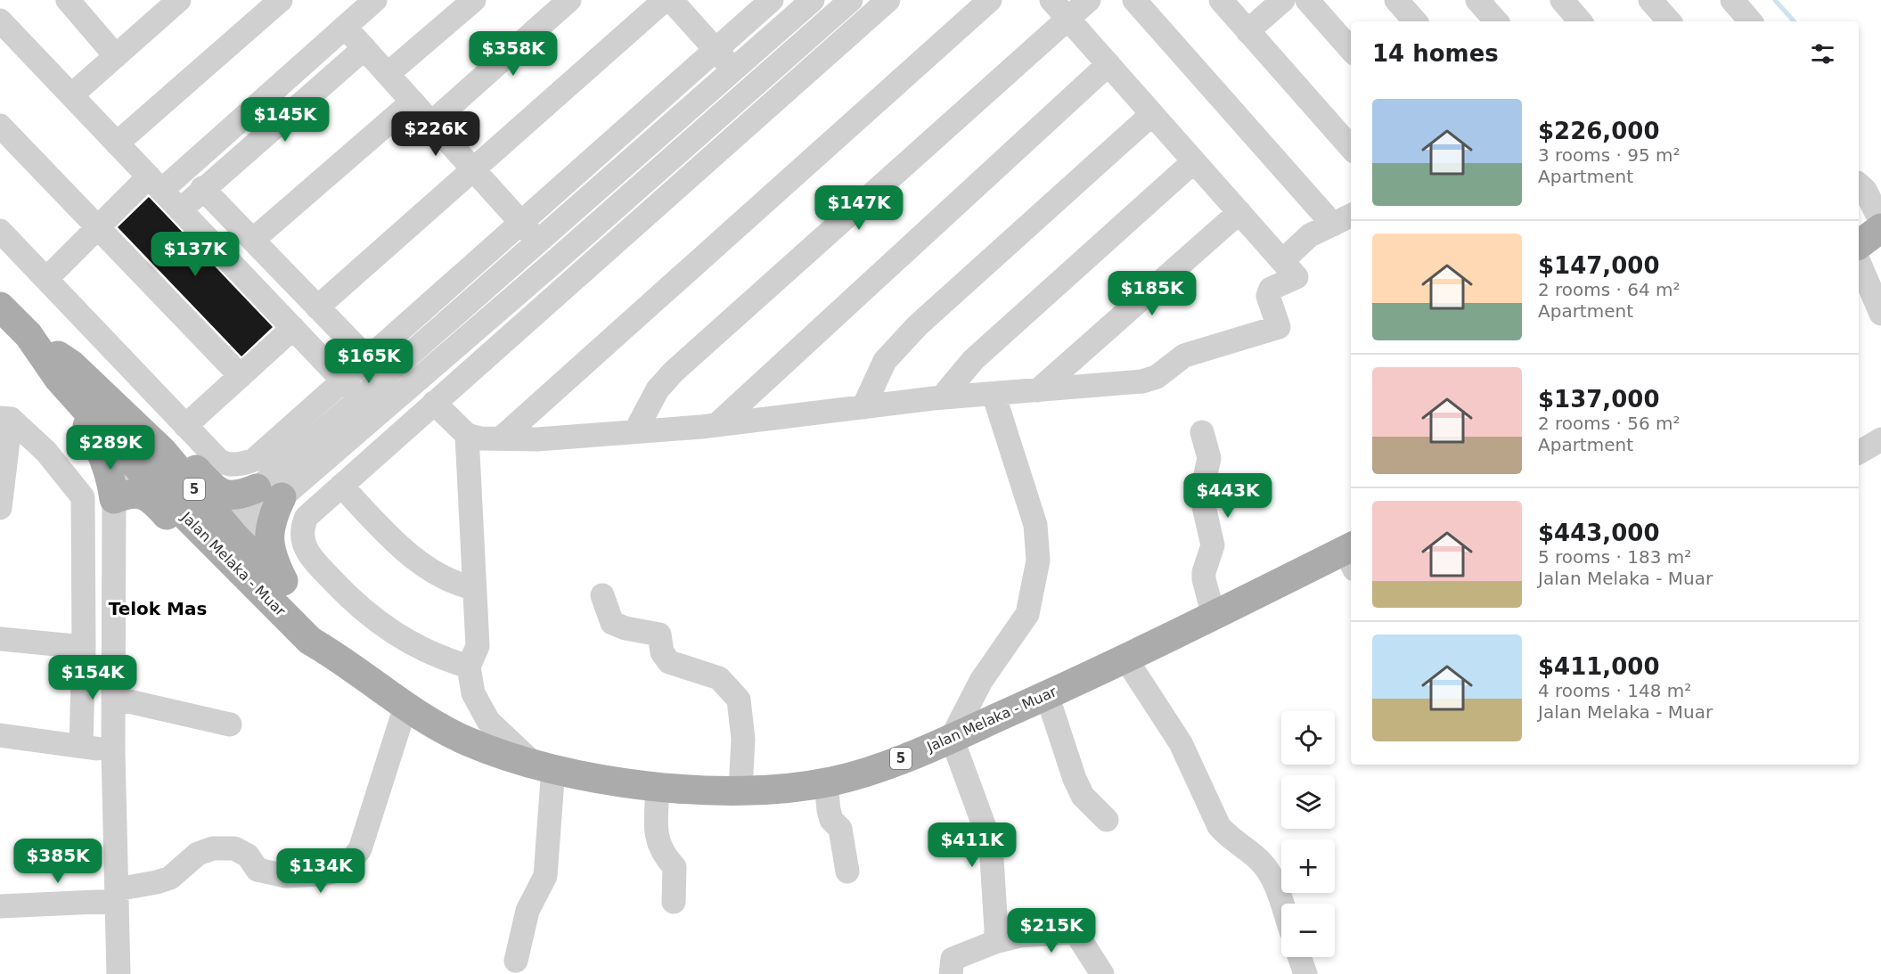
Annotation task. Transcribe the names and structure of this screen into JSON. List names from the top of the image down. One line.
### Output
{"streets":{"main road":["5","Jalan Melaka - Muar"]},"districts":["Telok Mas"],"page":{"heading":"14 homes","price":["$358K","$145K","$226K","$147K","$137K","$185K","$165K","$289K","$443K","$154K","$411K","$385K","$134K","$215K"],"list":[{"name":"$226,000","note":"3 rooms · 95 m² · Apartment"},{"name":"$147,000","note":"2 rooms · 64 m² · Apartment"},{"name":"$137,000","note":"2 rooms · 56 m² · Apartment"},{"name":"$443,000","note":"5 rooms · 183 m² · Jalan Melaka - Muar"},{"name":"$411,000","note":"4 rooms · 148 m² · Jalan Melaka - Muar"}],"map_buttons":["+","−"]}}
